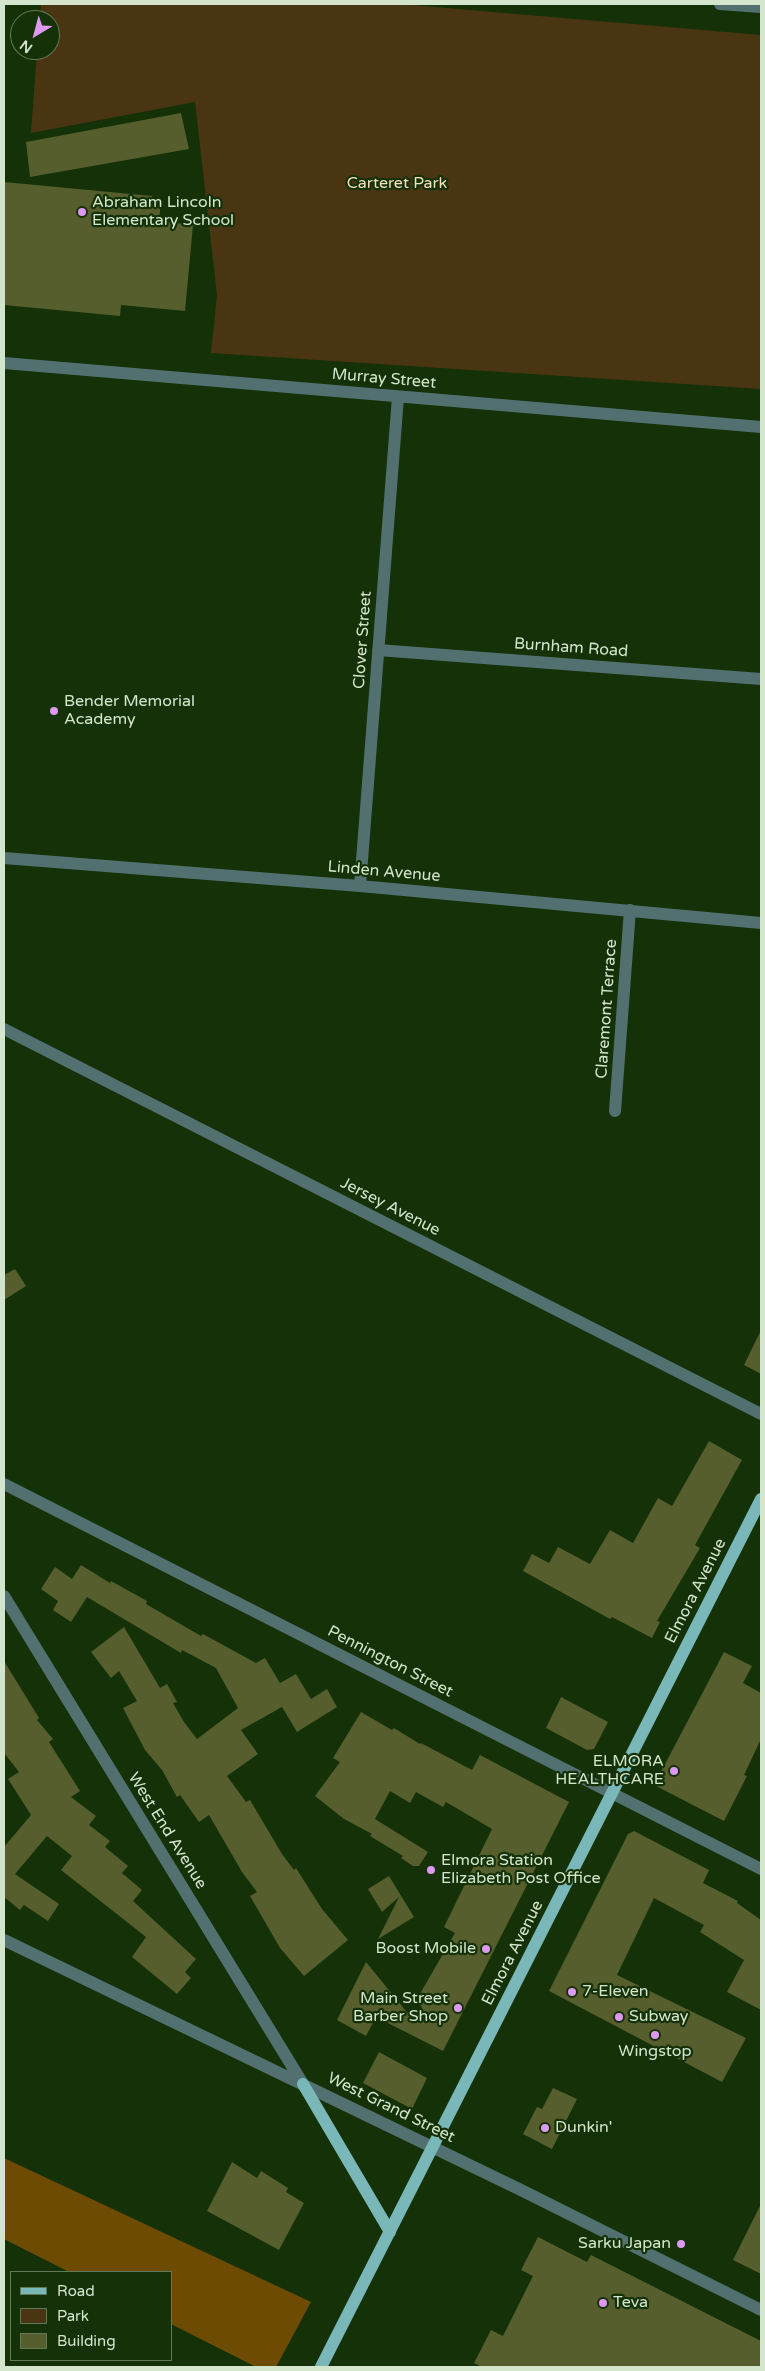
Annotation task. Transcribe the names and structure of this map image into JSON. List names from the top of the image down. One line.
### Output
{"streets":{"main road":["Elmora Avenue"],"street":["Murray Street","Clover Street","Burnham Road","Linden Avenue","Claremont Terrace","Jersey Avenue","Pennington Street","West End Avenue","West Grand Street"]},"crossings":[["Murray Street","Clover Street"],["Clover Street","Burnham Road"],["Clover Street","Linden Avenue"],["Linden Avenue","Claremont Terrace"],["Elmora Avenue","Pennington Street"],["Elmora Avenue","West Grand Street"],["West End Avenue","West Grand Street"]],"parks":["Carteret Park"],"places":["Abraham Lincoln Elementary School","Bender Memorial Academy","ELMORA HEALTHCARE","Elmora Station Elizabeth Post Office","Boost Mobile","7-Eleven","Main Street Barber Shop","Subway","Wingstop","Dunkin'","Sarku Japan","Teva"],"legend":["Road","Park","Building"],"north":"bottom left"}
